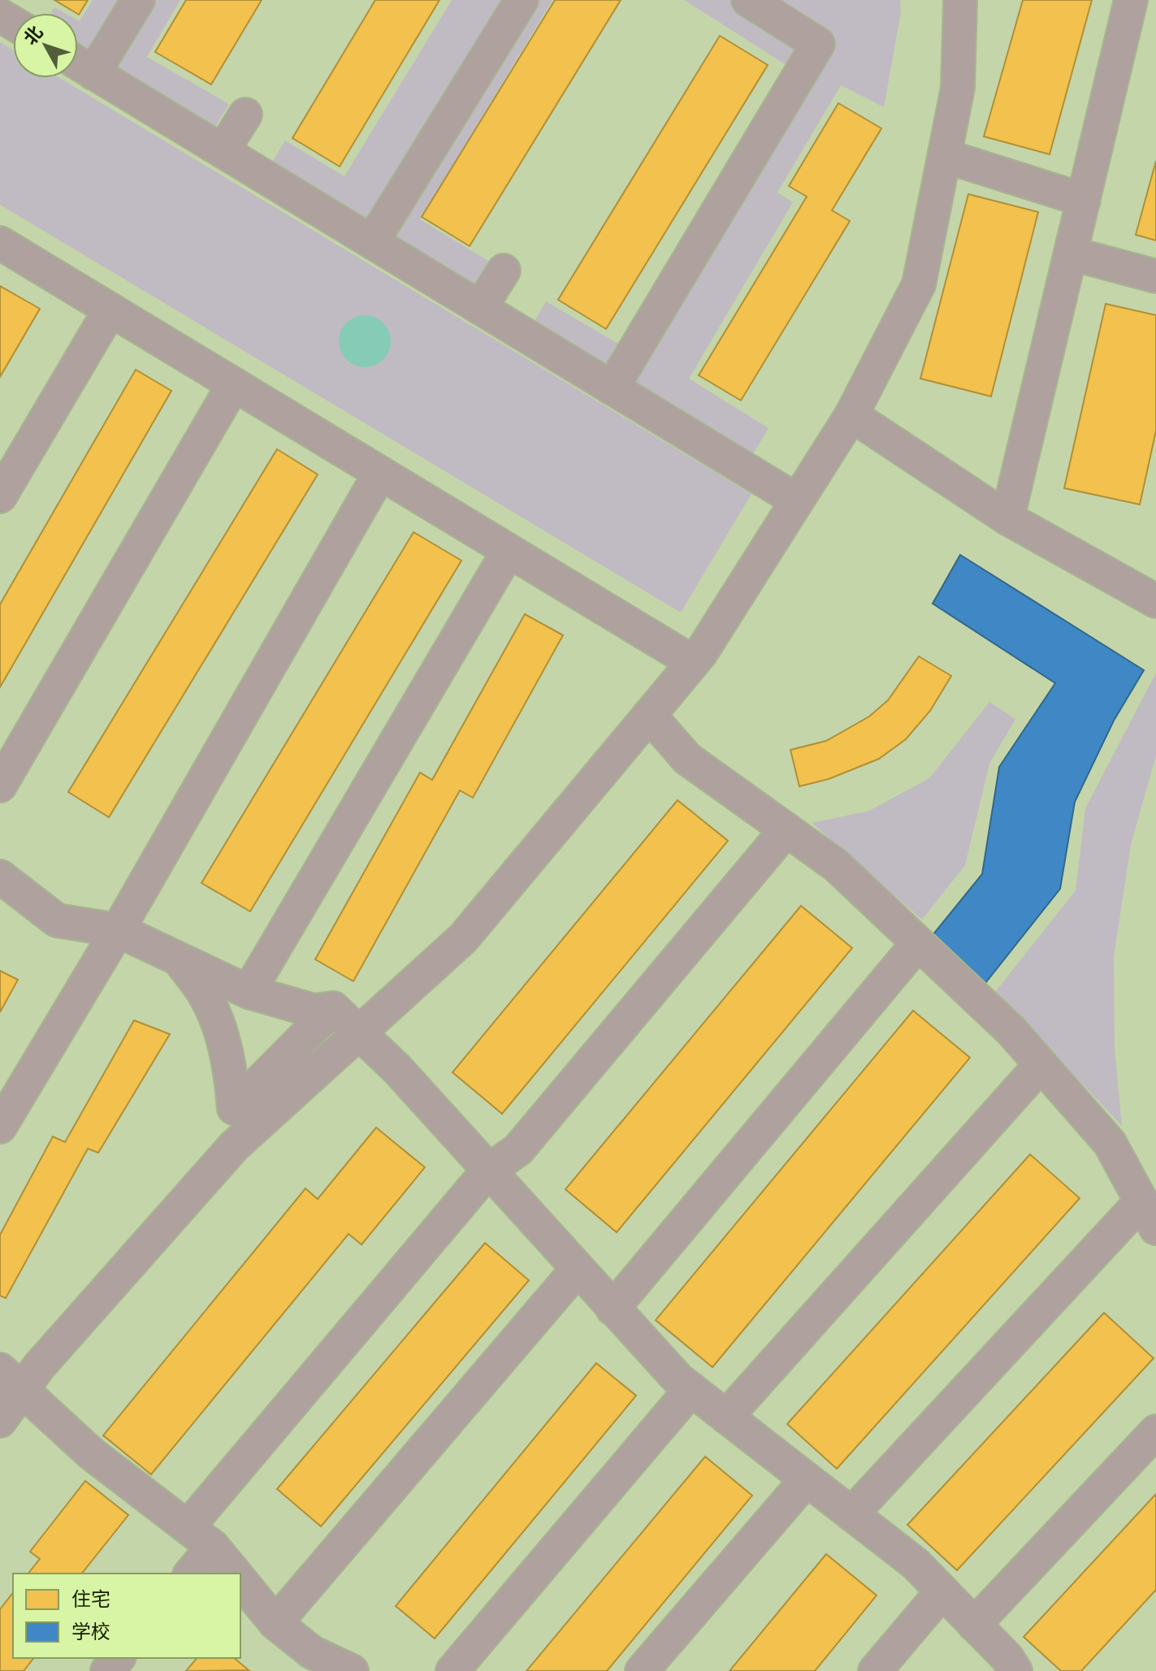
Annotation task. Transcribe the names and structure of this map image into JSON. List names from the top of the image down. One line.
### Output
{"legend":["住宅","学校"],"north":"top left"}
